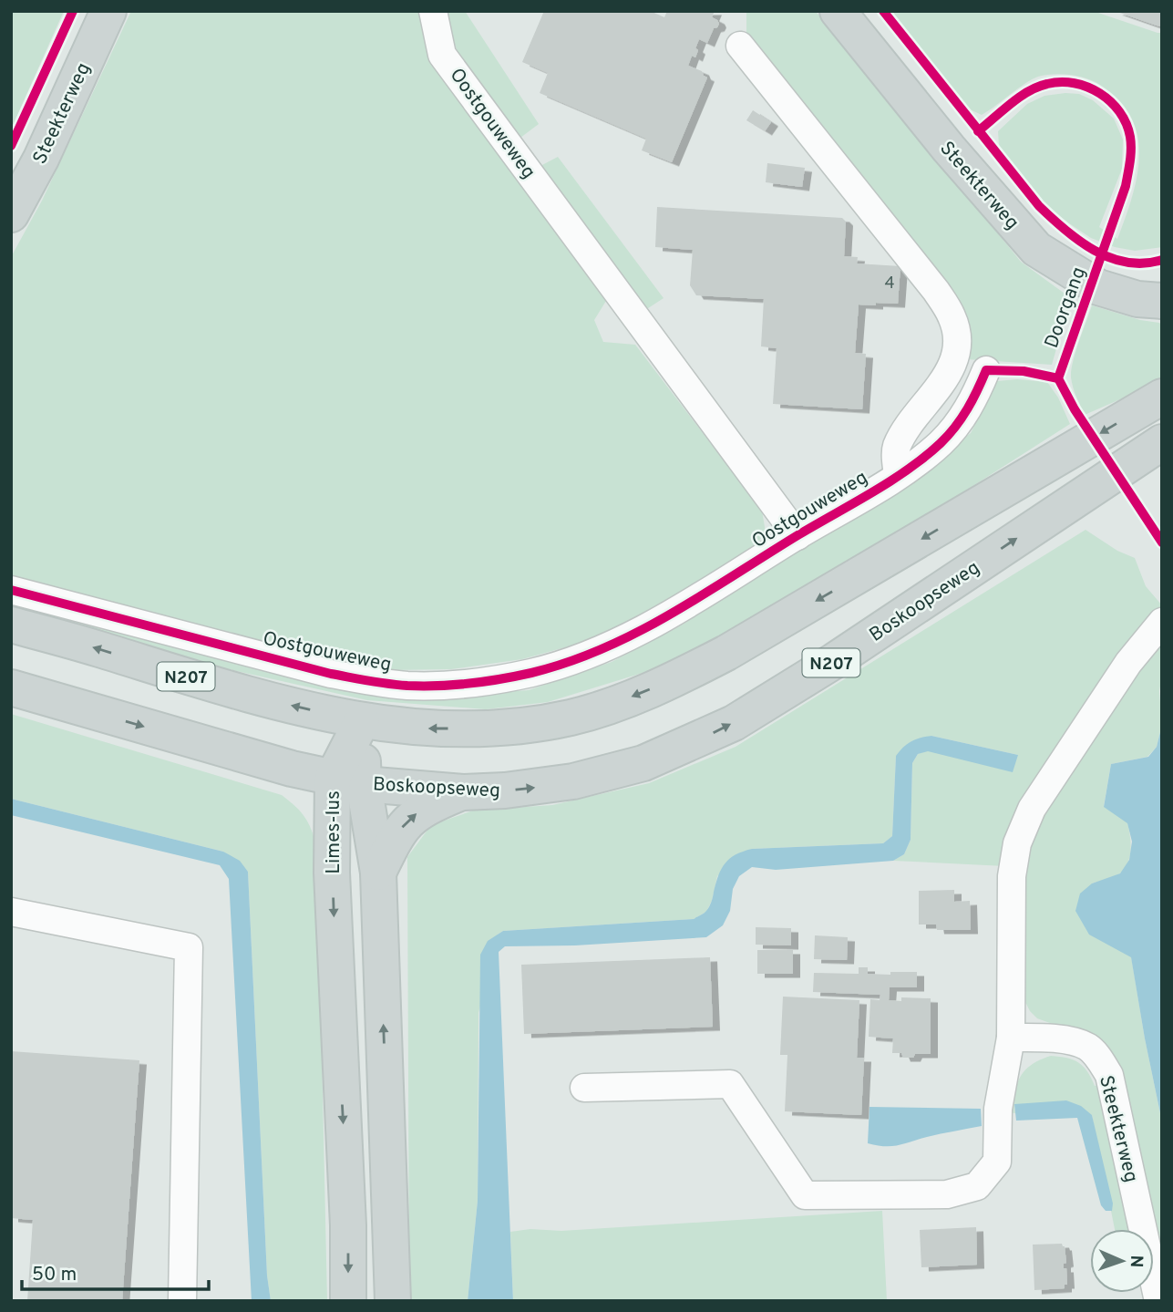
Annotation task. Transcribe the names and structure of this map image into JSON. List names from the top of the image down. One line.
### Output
{"streets":{"main road":["Steekterweg","Boskoopseweg","N207","Limes-lus"],"street":["Oostgouweweg"],"cycle path":["Doorgang"]},"crossings":[["Boskoopseweg","Limes-lus"],["N207","Limes-lus"]],"house_numbers":["4"],"scale_bar":"50 m","north":"right"}
